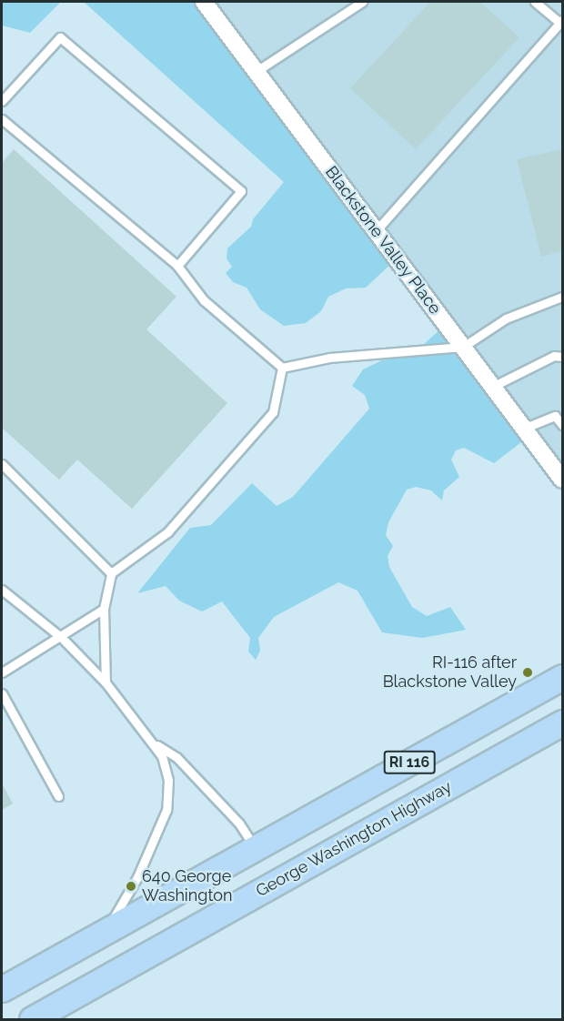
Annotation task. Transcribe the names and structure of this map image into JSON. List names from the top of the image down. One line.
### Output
{"streets":{"main road":["RI 116","George Washington Highway"],"street":["Blackstone Valley Place"]},"places":["RI-116 after Blackstone Valley","640 George Washington"]}
